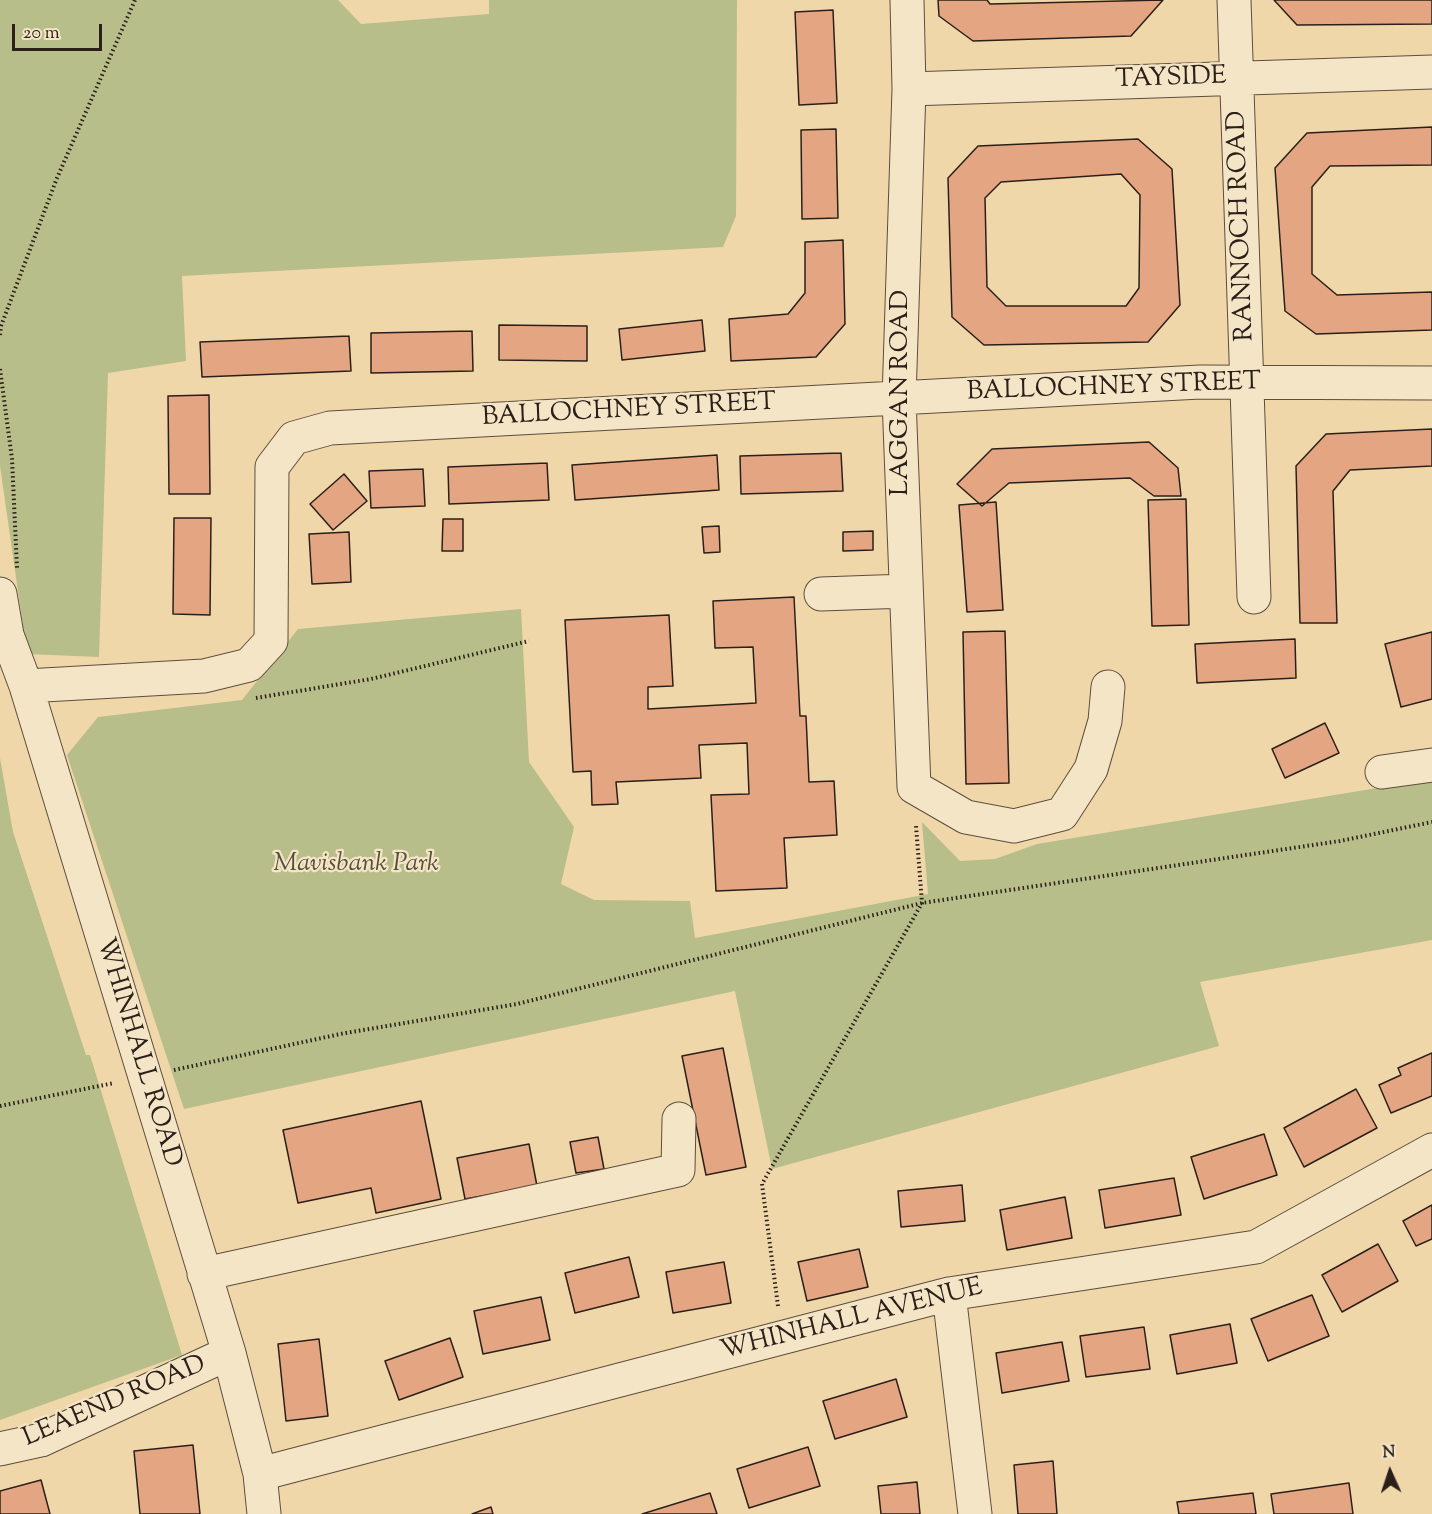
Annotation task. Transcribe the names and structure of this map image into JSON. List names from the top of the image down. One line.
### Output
{"streets":{"street":["TAYSIDE","RANNOCH ROAD","BALLOCHNEY STREET","LAGGAN ROAD","WHINHALL ROAD","WHINHALL AVENUE","LEAEND ROAD"]},"crossings":[["TAYSIDE","RANNOCH ROAD"],["TAYSIDE","LAGGAN ROAD"],["RANNOCH ROAD","BALLOCHNEY STREET"],["BALLOCHNEY STREET","LAGGAN ROAD"],["BALLOCHNEY STREET","WHINHALL ROAD"],["WHINHALL ROAD","WHINHALL AVENUE"],["WHINHALL ROAD","LEAEND ROAD"]],"parks":["Mavisbank Park"],"scale_bar":"20 m","north":"top"}
